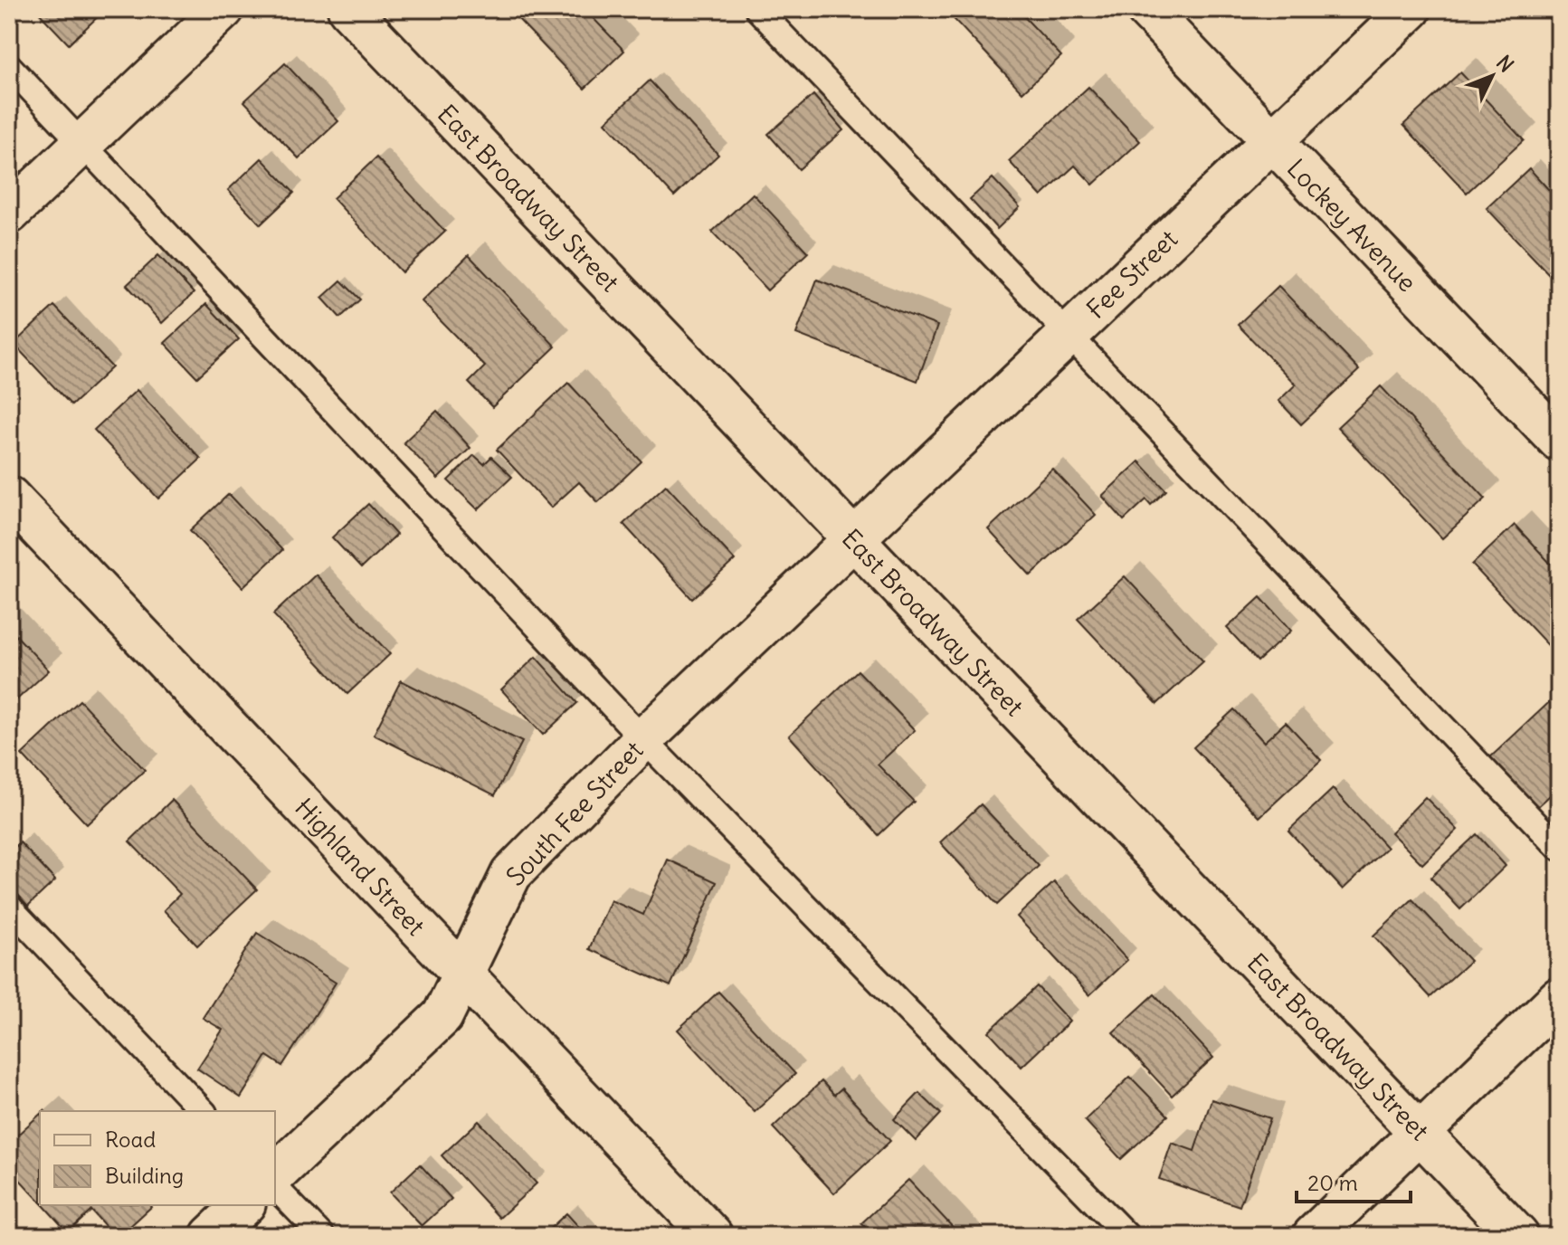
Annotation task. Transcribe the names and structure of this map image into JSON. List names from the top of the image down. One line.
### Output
{"streets":{"street":["East Broadway Street","Lockey Avenue","Fee Street","South Fee Street","Highland Street"]},"crossings":[["East Broadway Street","Fee Street"],["East Broadway Street","South Fee Street"],["Lockey Avenue","Fee Street"],["Fee Street","South Fee Street"],["South Fee Street","Highland Street"]],"legend":["Road","Building"],"scale_bar":"20 m","north":"top right"}
